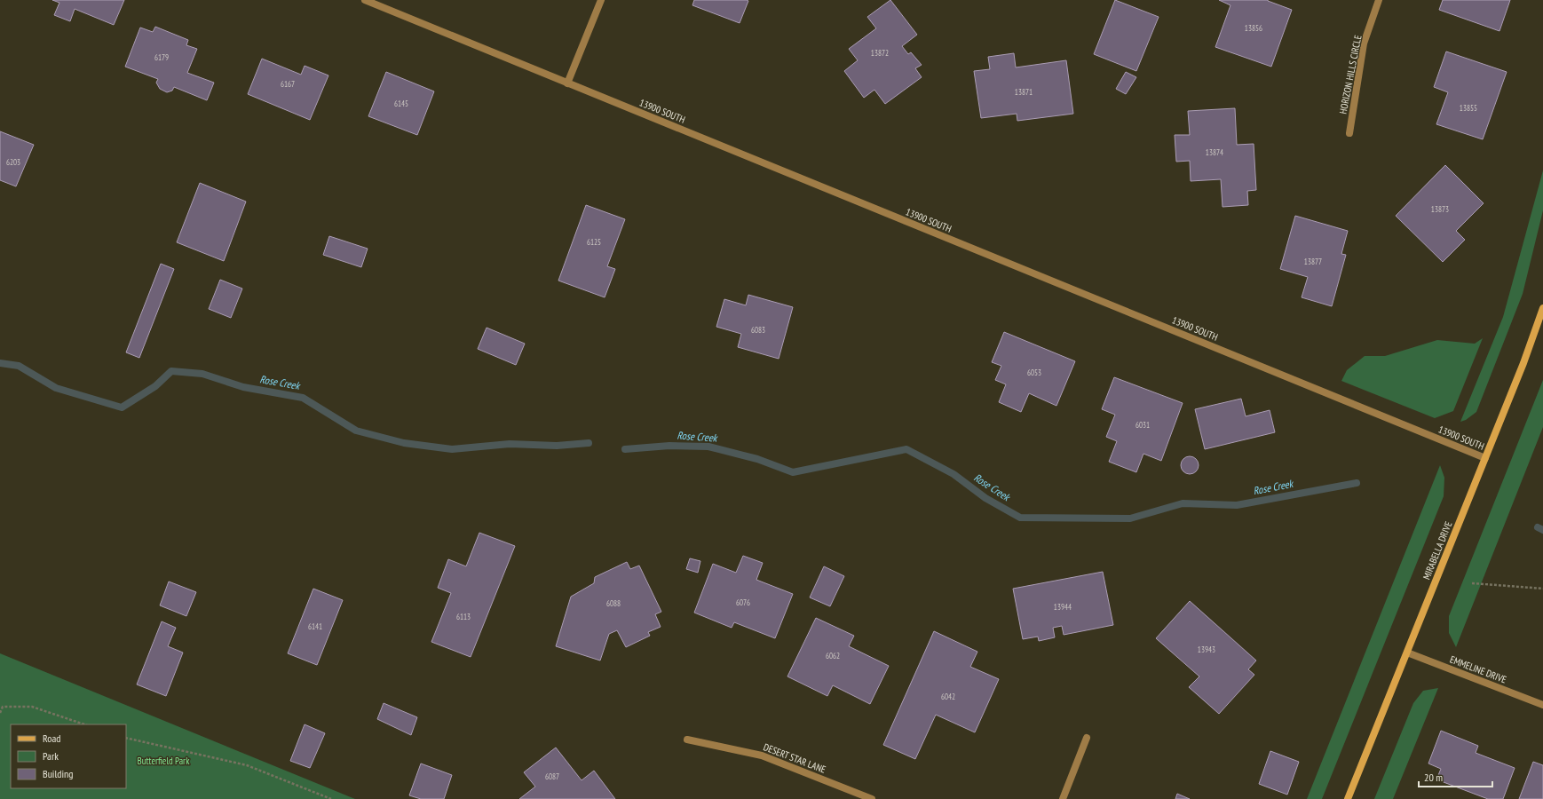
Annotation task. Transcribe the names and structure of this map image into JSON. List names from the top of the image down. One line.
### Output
{"streets":{"street":["HORIZON HILLS CIRCLE","13900 SOUTH","MIRABELLA DRIVE","EMMELINE DRIVE","DESERT STAR LANE"]},"crossings":[["13900 SOUTH","MIRABELLA DRIVE"],["MIRABELLA DRIVE","EMMELINE DRIVE"]],"water":["Rose Creek"],"parks":["Butterfield Park"],"house_numbers":["13856","13872","6179","6167","13871","6145","13855","13874","6203","13873","6125","13877","6083","6053","6031","6076","6088","13944","6113","6141","13943","6062","6042","6087"],"legend":["Road","Park","Building"],"scale_bar":"20 m"}
